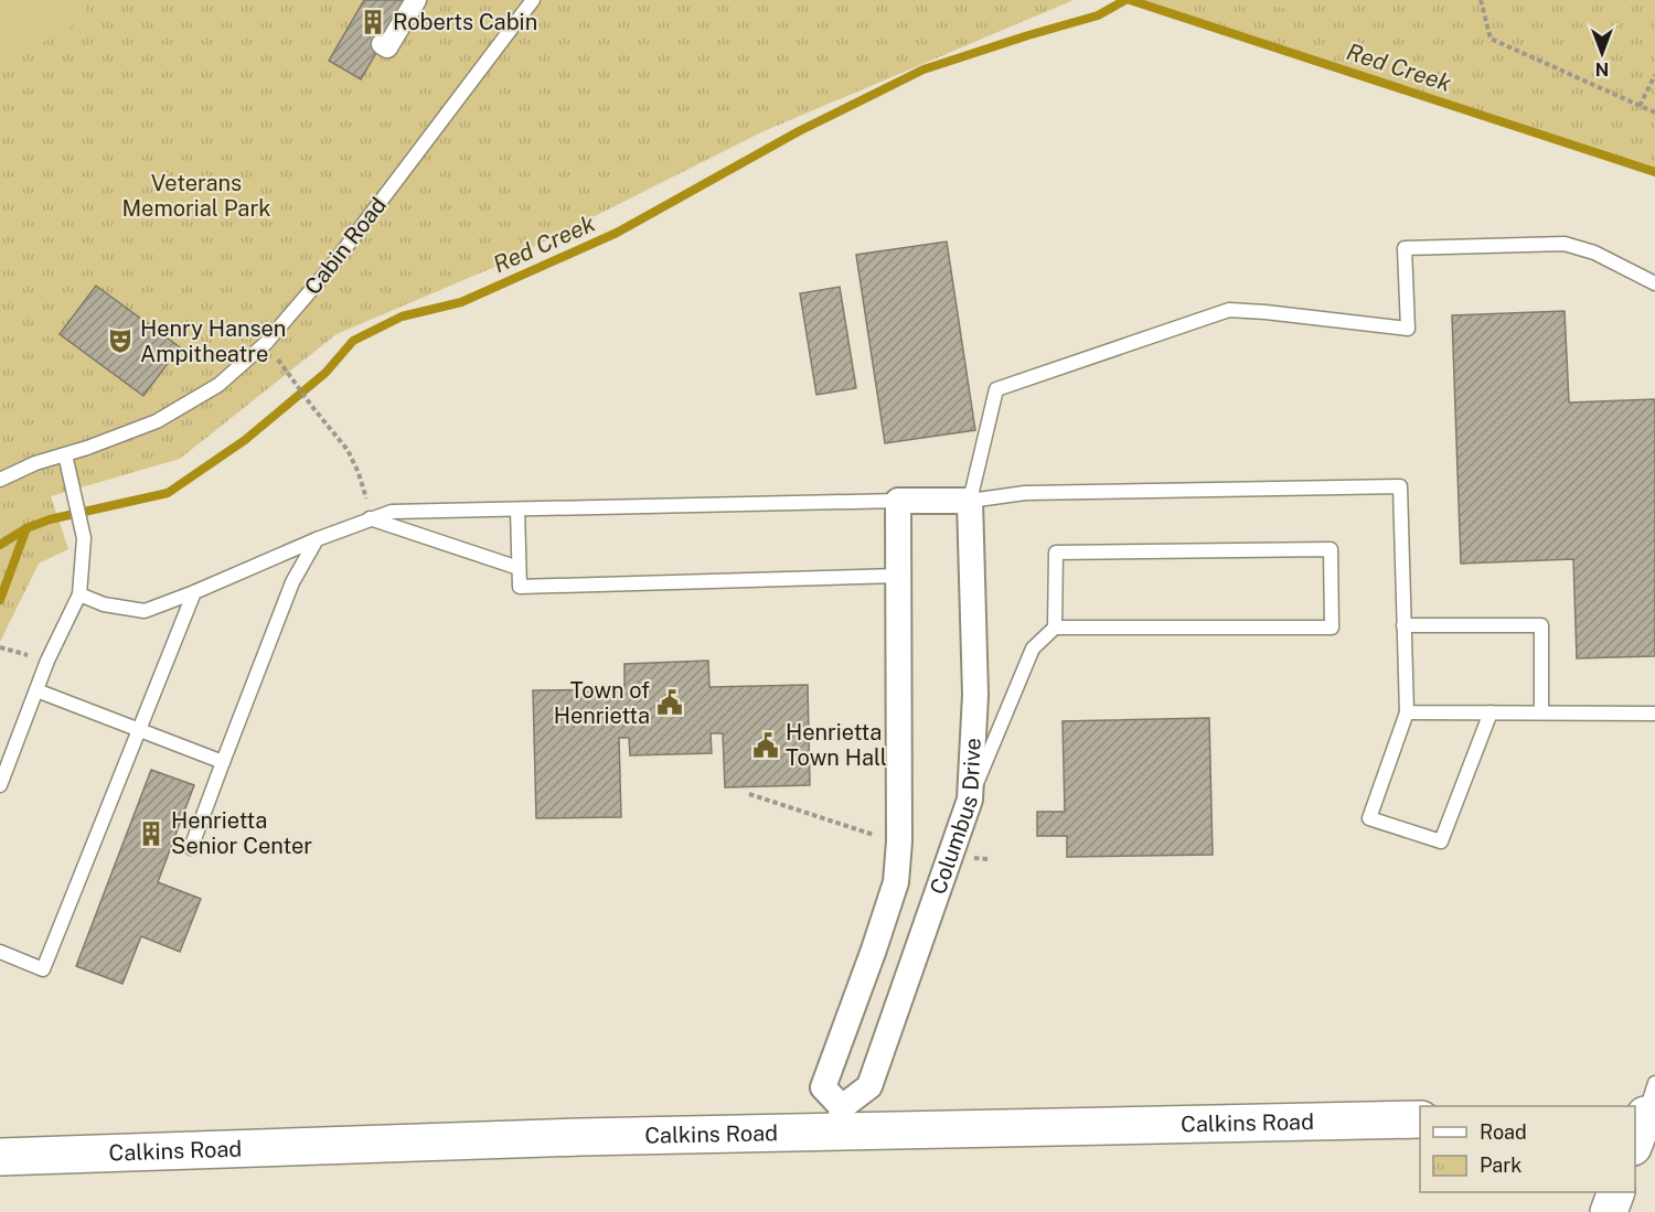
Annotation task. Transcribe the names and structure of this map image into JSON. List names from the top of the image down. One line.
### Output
{"streets":{"main road":["Calkins Road"],"street":["Columbus Drive"],"lane":["Cabin Road"]},"crossings":[["Columbus Drive","Calkins Road"]],"water":["Red Creek"],"parks":["Veterans Memorial Park"],"places":{"building":["Roberts Cabin","Henrietta Senior Center"],"theatre":["Henry Hansen Ampitheatre"],"public building":["Town of Henrietta","Henrietta Town Hall"]},"legend":["Road","Park"],"north":"bottom"}
